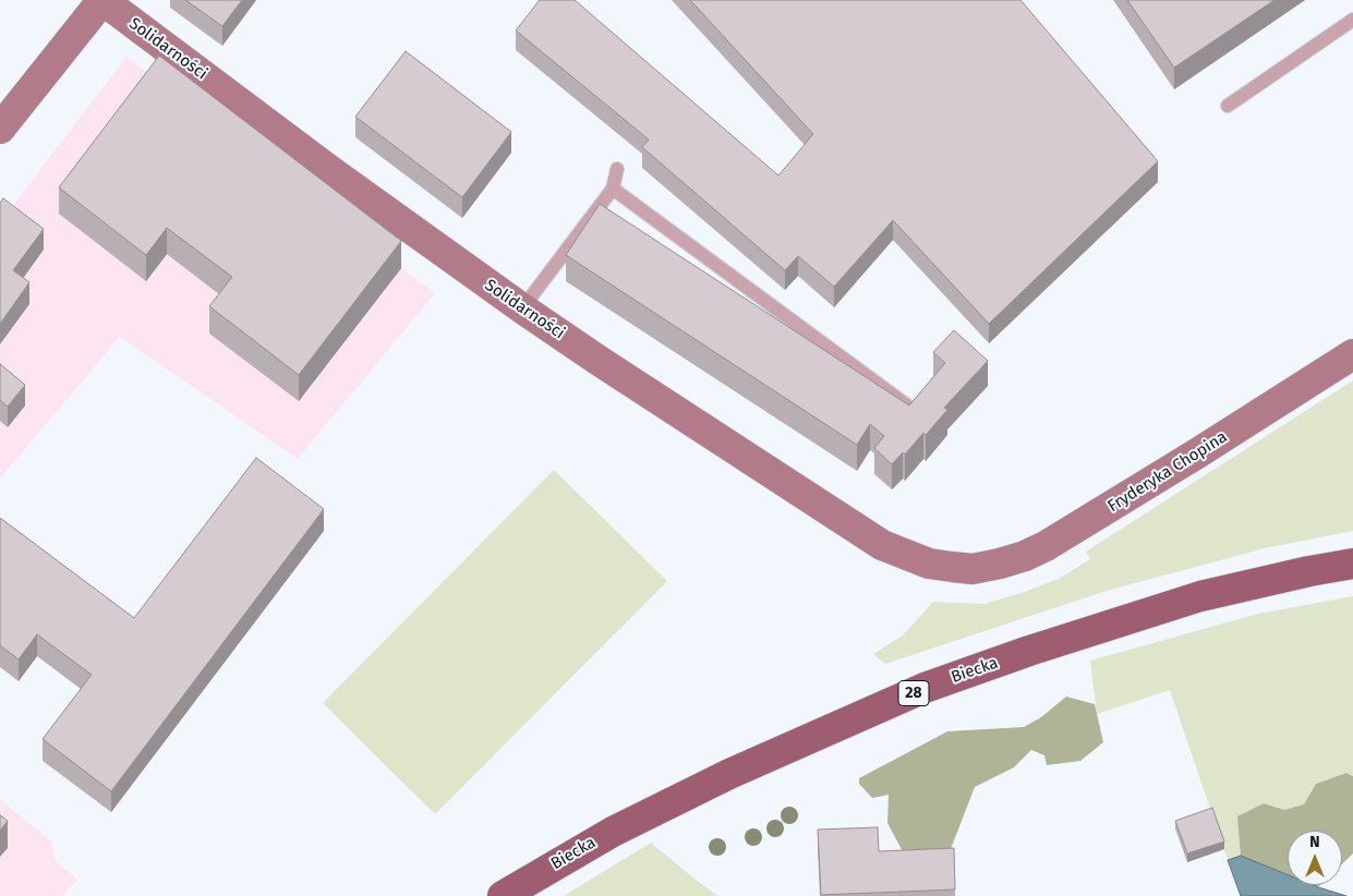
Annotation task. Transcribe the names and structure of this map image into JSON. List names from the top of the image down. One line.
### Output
{"streets":{"main road":["Biecka","28"],"street":["Solidarności","Fryderyka Chopina"]},"crossings":[["Solidarności","Fryderyka Chopina"]],"north":"top"}
